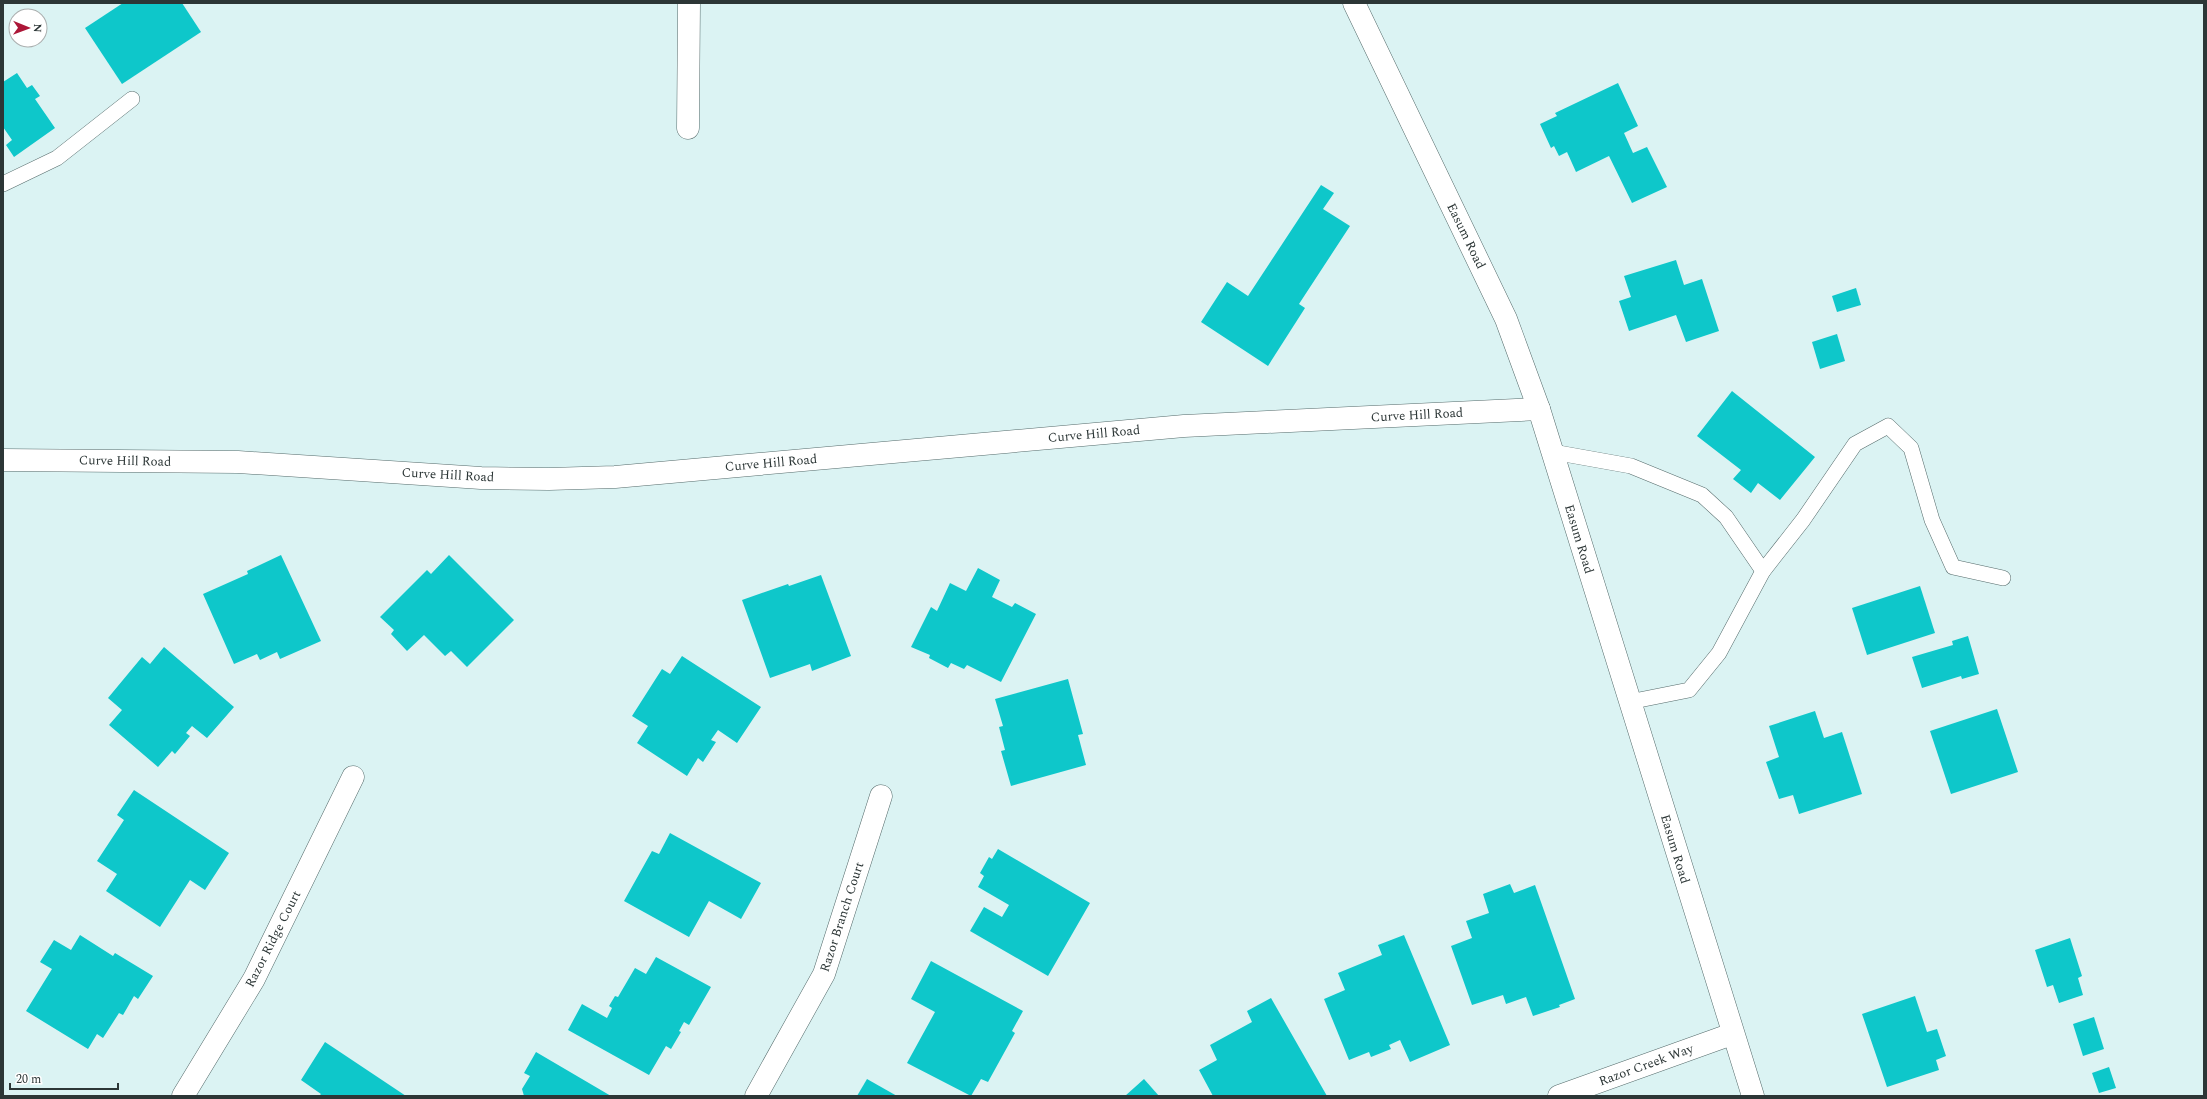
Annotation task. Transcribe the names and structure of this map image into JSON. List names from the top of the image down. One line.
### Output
{"streets":{"street":["Easum Road","Curve Hill Road","Razor Branch Court","Razor Ridge Court","Razor Creek Way"]},"crossings":[["Easum Road","Curve Hill Road"],["Easum Road","Razor Creek Way"]],"scale_bar":"20 m","north":"right"}
